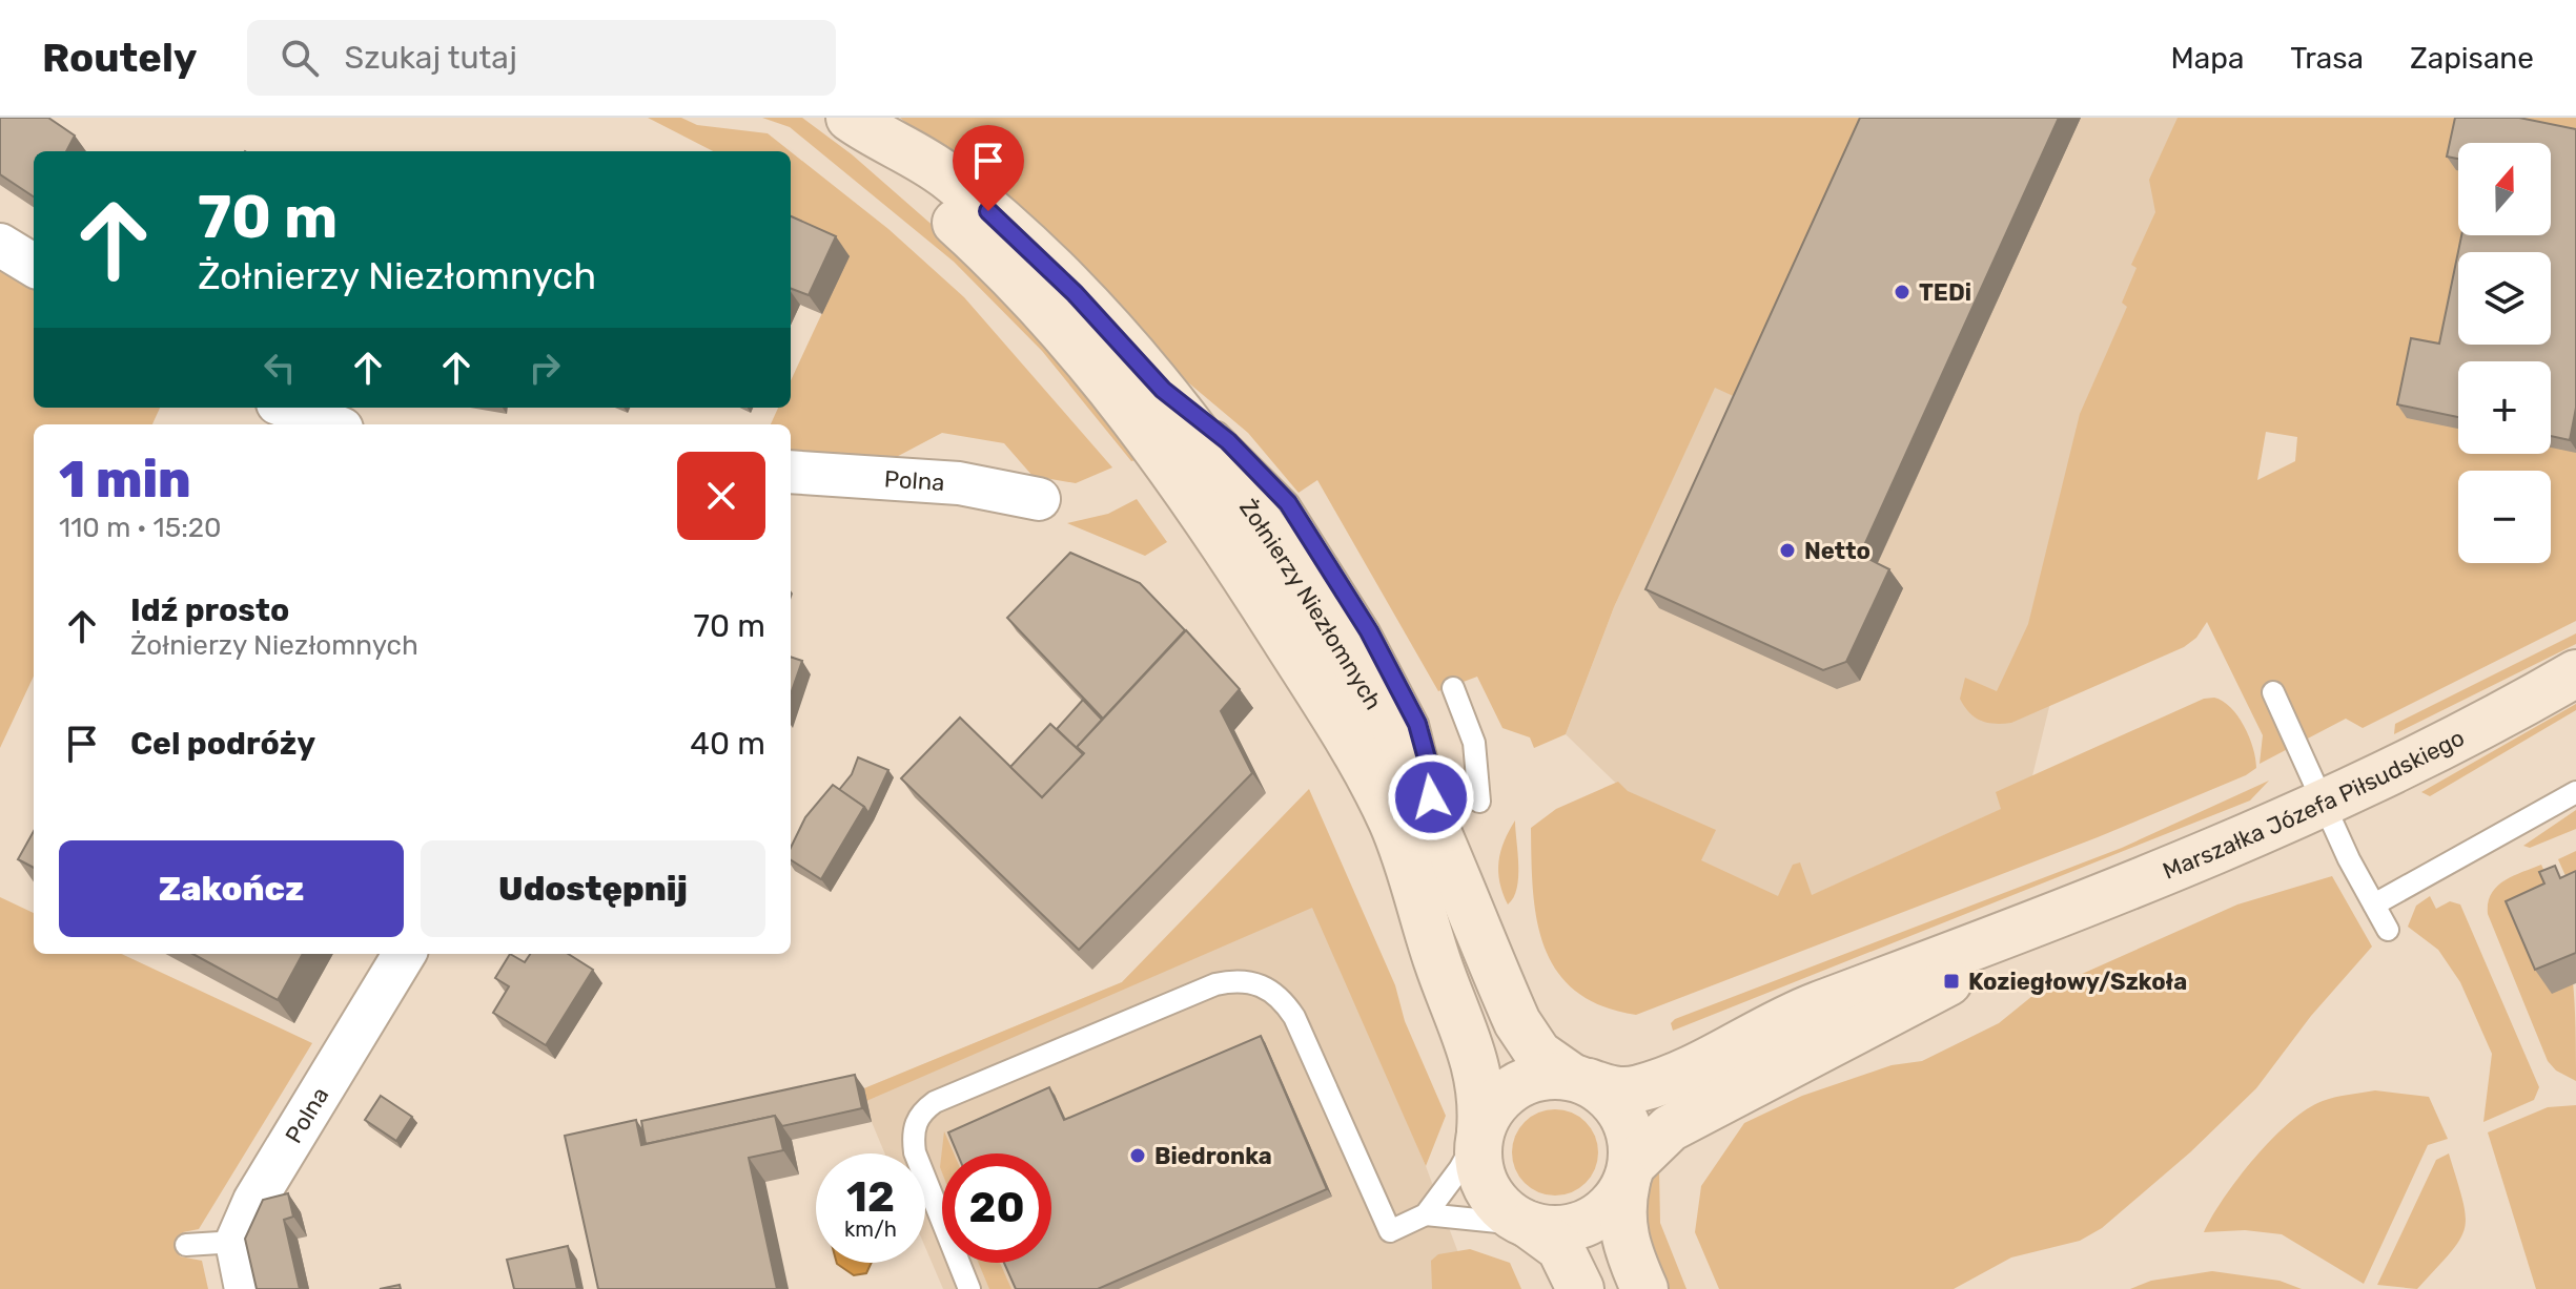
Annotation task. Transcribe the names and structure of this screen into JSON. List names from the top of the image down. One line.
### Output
{"streets":{"street":["Polna","Żołnierzy Niezłomnych","Marszałka Józefa Piłsudskiego"]},"crossings":[["Żołnierzy Niezłomnych","Marszałka Józefa Piłsudskiego"]],"places":{"other":["TEDi","Netto","Biedronka"],"transit":["Koziegłowy/Szkoła"]},"north":"top","page":{"header":"Routely","search":"Szukaj tutaj","nav":["Mapa","Trasa","Zapisane"],"map_buttons":["+","−"],"turn":["70 m","Żołnierzy Niezłomnych"],"heading":["1 min","110 m · 15:20"],"list":[{"name":"Idź prosto","note":"Żołnierzy Niezłomnych","value":"70 m"},{"name":"Cel podróży","value":"40 m"}],"buttons":["Zakończ","Udostępnij"],"speed":"12 km/h","limit":"20"}}
